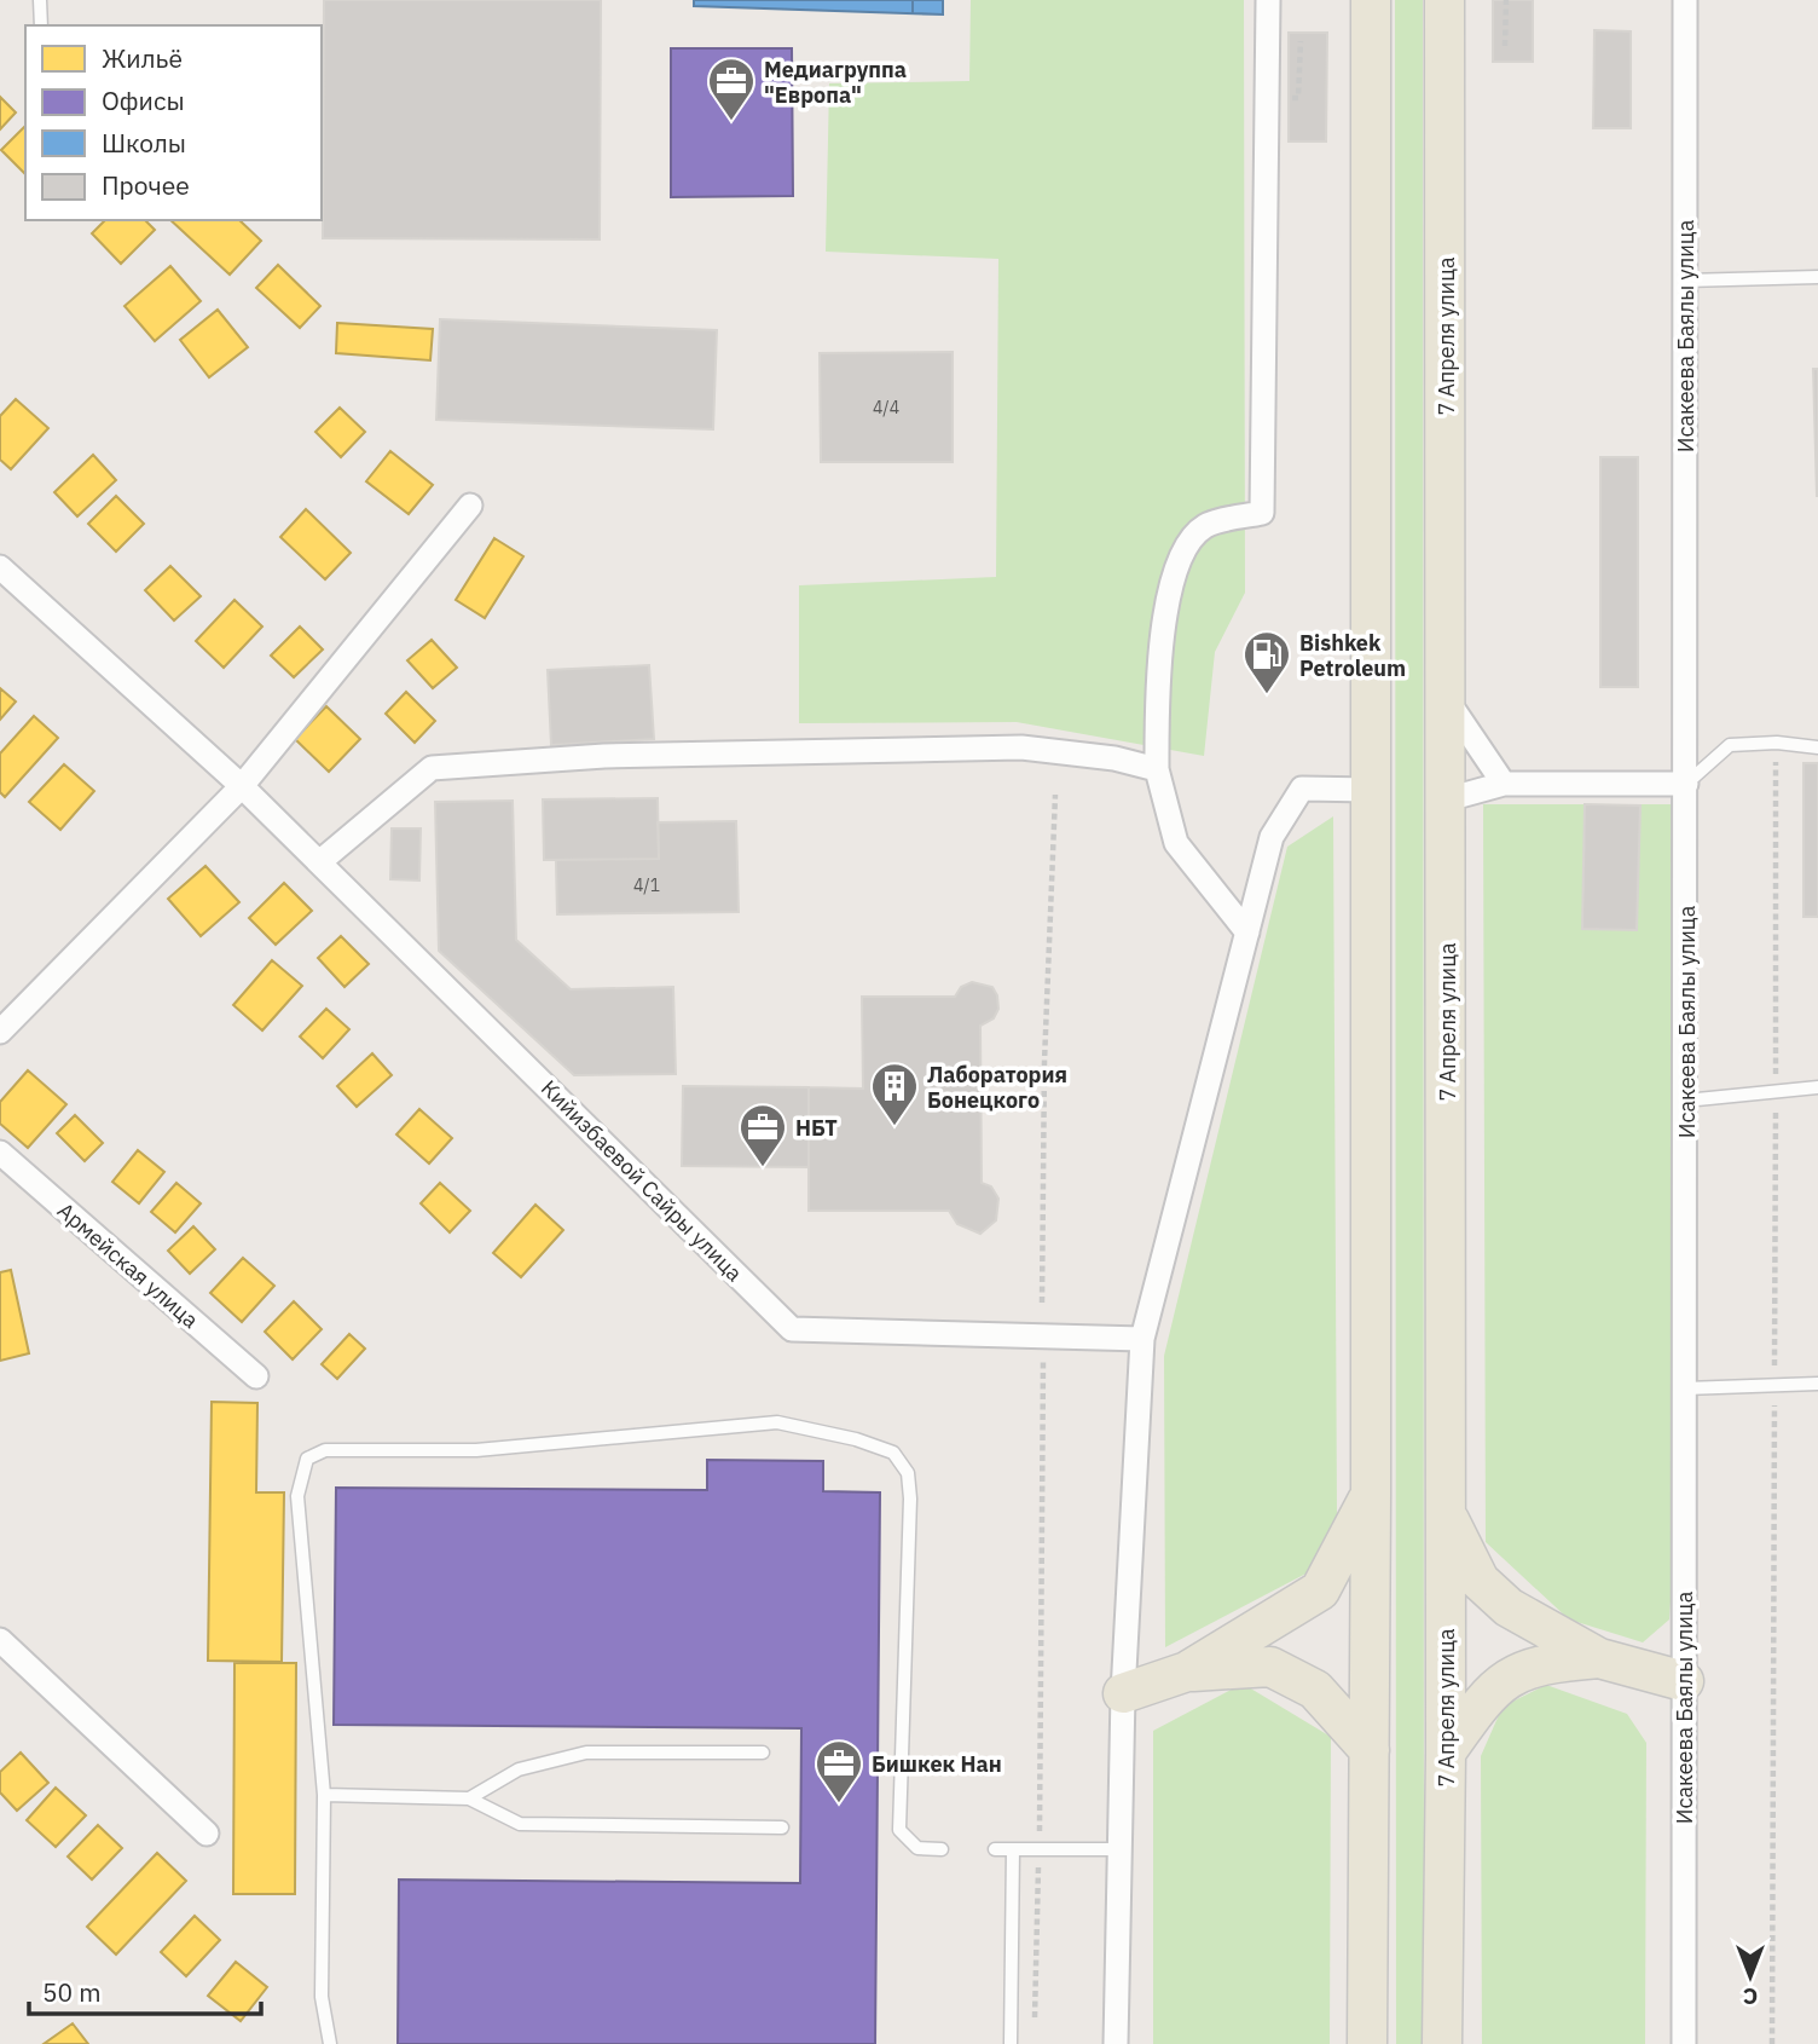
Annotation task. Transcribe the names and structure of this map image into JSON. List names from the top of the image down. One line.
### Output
{"streets":{"main road":["7 Апреля улица"],"street":["Исакеева Баялы улица","Кийизбаевой Сайры улица","Армейская улица"]},"places":{"office":["Медиагруппа \"Европа\"","НБТ","Бишкек Нан"],"fuel station":["Bishkek Petroleum"],"building":["Лаборатория Бонецкого"]},"house_numbers":["4/4","4/1"],"legend":["Жильё","Офисы","Школы","Прочее"],"scale_bar":"50 m","north":"bottom"}
